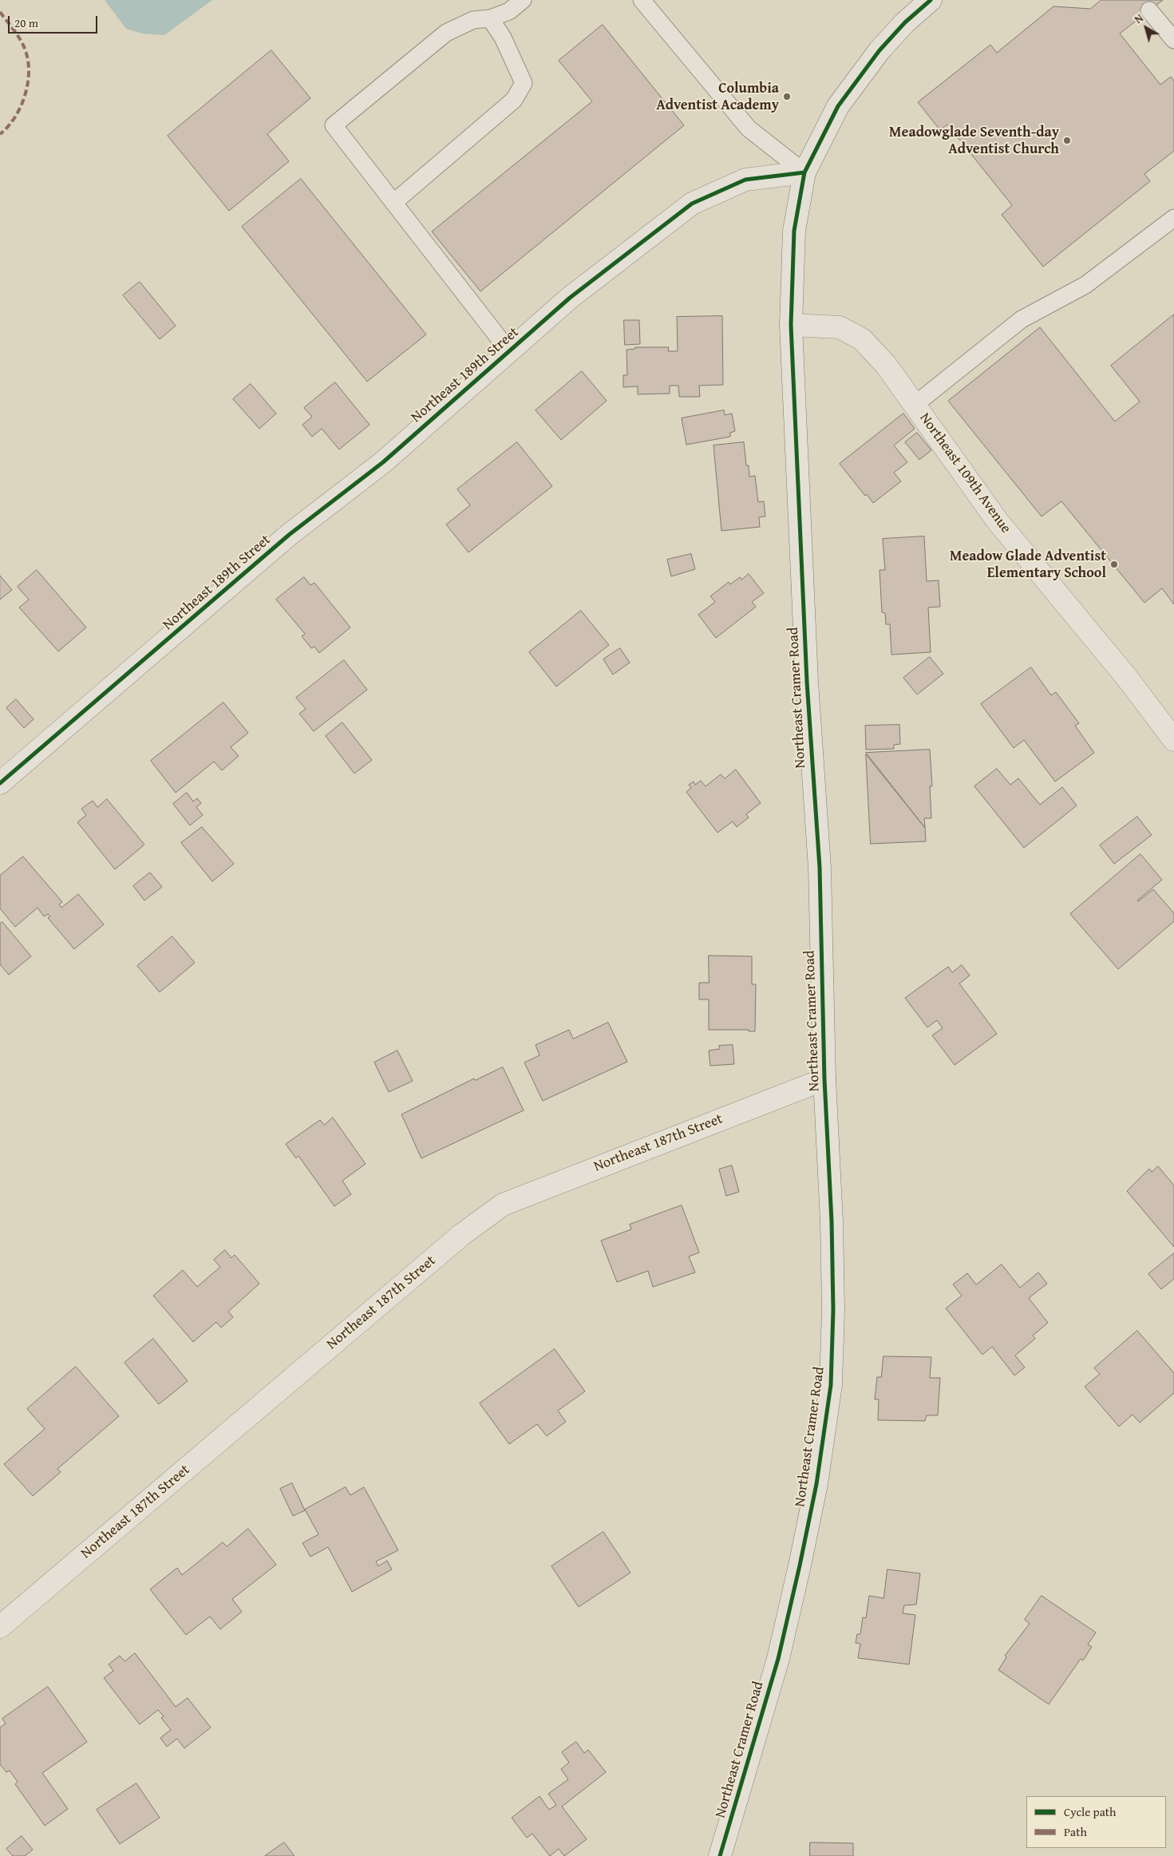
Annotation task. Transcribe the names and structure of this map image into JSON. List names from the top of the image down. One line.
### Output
{"streets":{"street":["Northeast 189th Street","Northeast 109th Avenue","Northeast Cramer Road","Northeast 187th Street"]},"crossings":[["Northeast 189th Street","Northeast Cramer Road"],["Northeast 109th Avenue","Northeast Cramer Road"],["Northeast Cramer Road","Northeast 187th Street"]],"places":["Columbia Adventist Academy","Meadowglade Seventh-day Adventist Church","Meadow Glade Adventist Elementary School"],"legend":["Cycle path","Path"],"scale_bar":"20 m","north":"top left"}
